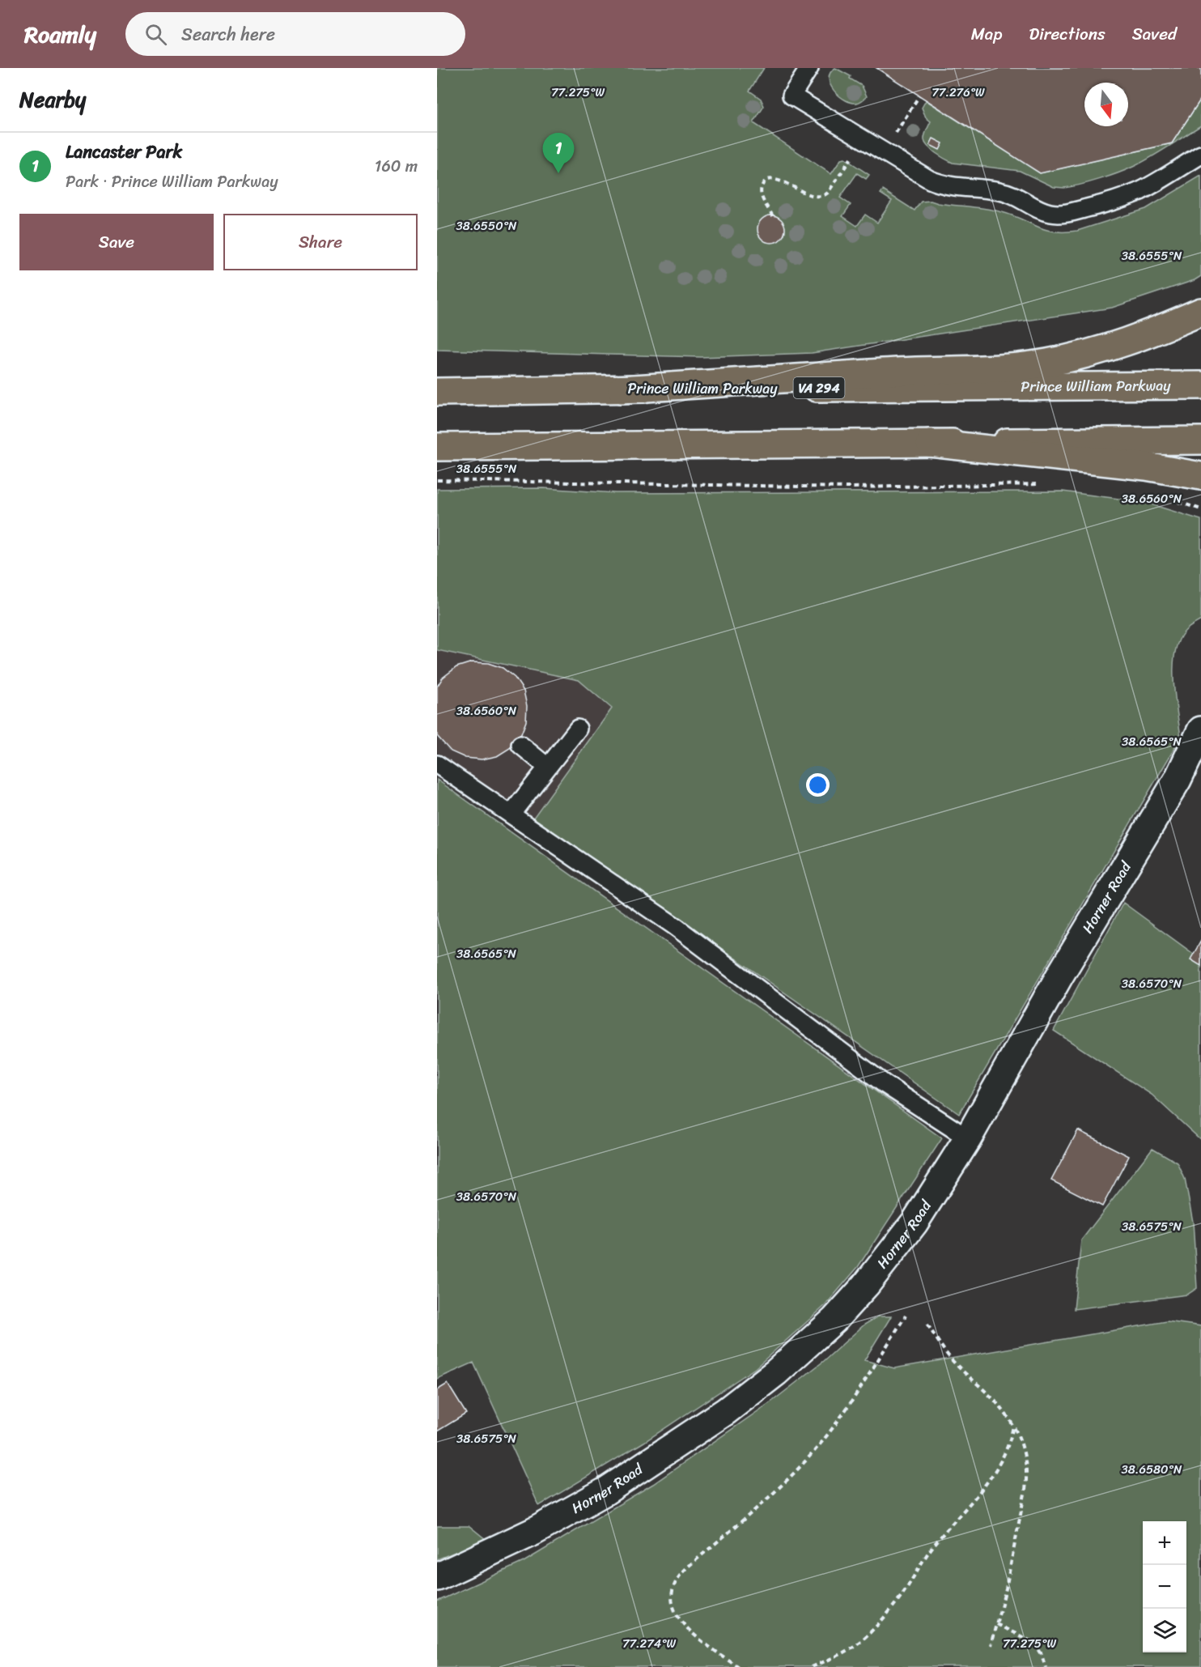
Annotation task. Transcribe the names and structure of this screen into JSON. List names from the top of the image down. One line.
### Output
{"streets":{"main road":["Prince William Parkway","VA 294"],"street":["Horner Road"]},"north":"bottom","page":{"header":"Roamly","search":"Search here","nav":["Map","Directions","Saved"],"heading":"Nearby","list":[{"mark":"1","name":"Lancaster Park","note":"Park · Prince William Parkway","value":"160 m"}],"pins":"1","buttons":["Save","Share"],"map_buttons":["+","−"]},"coordinates":["77.275°W","77.276°W","38.6550°N","38.6555°N","38.6560°N","38.6565°N","38.6570°N","38.6575°N","38.6580°N","77.274°W"]}
